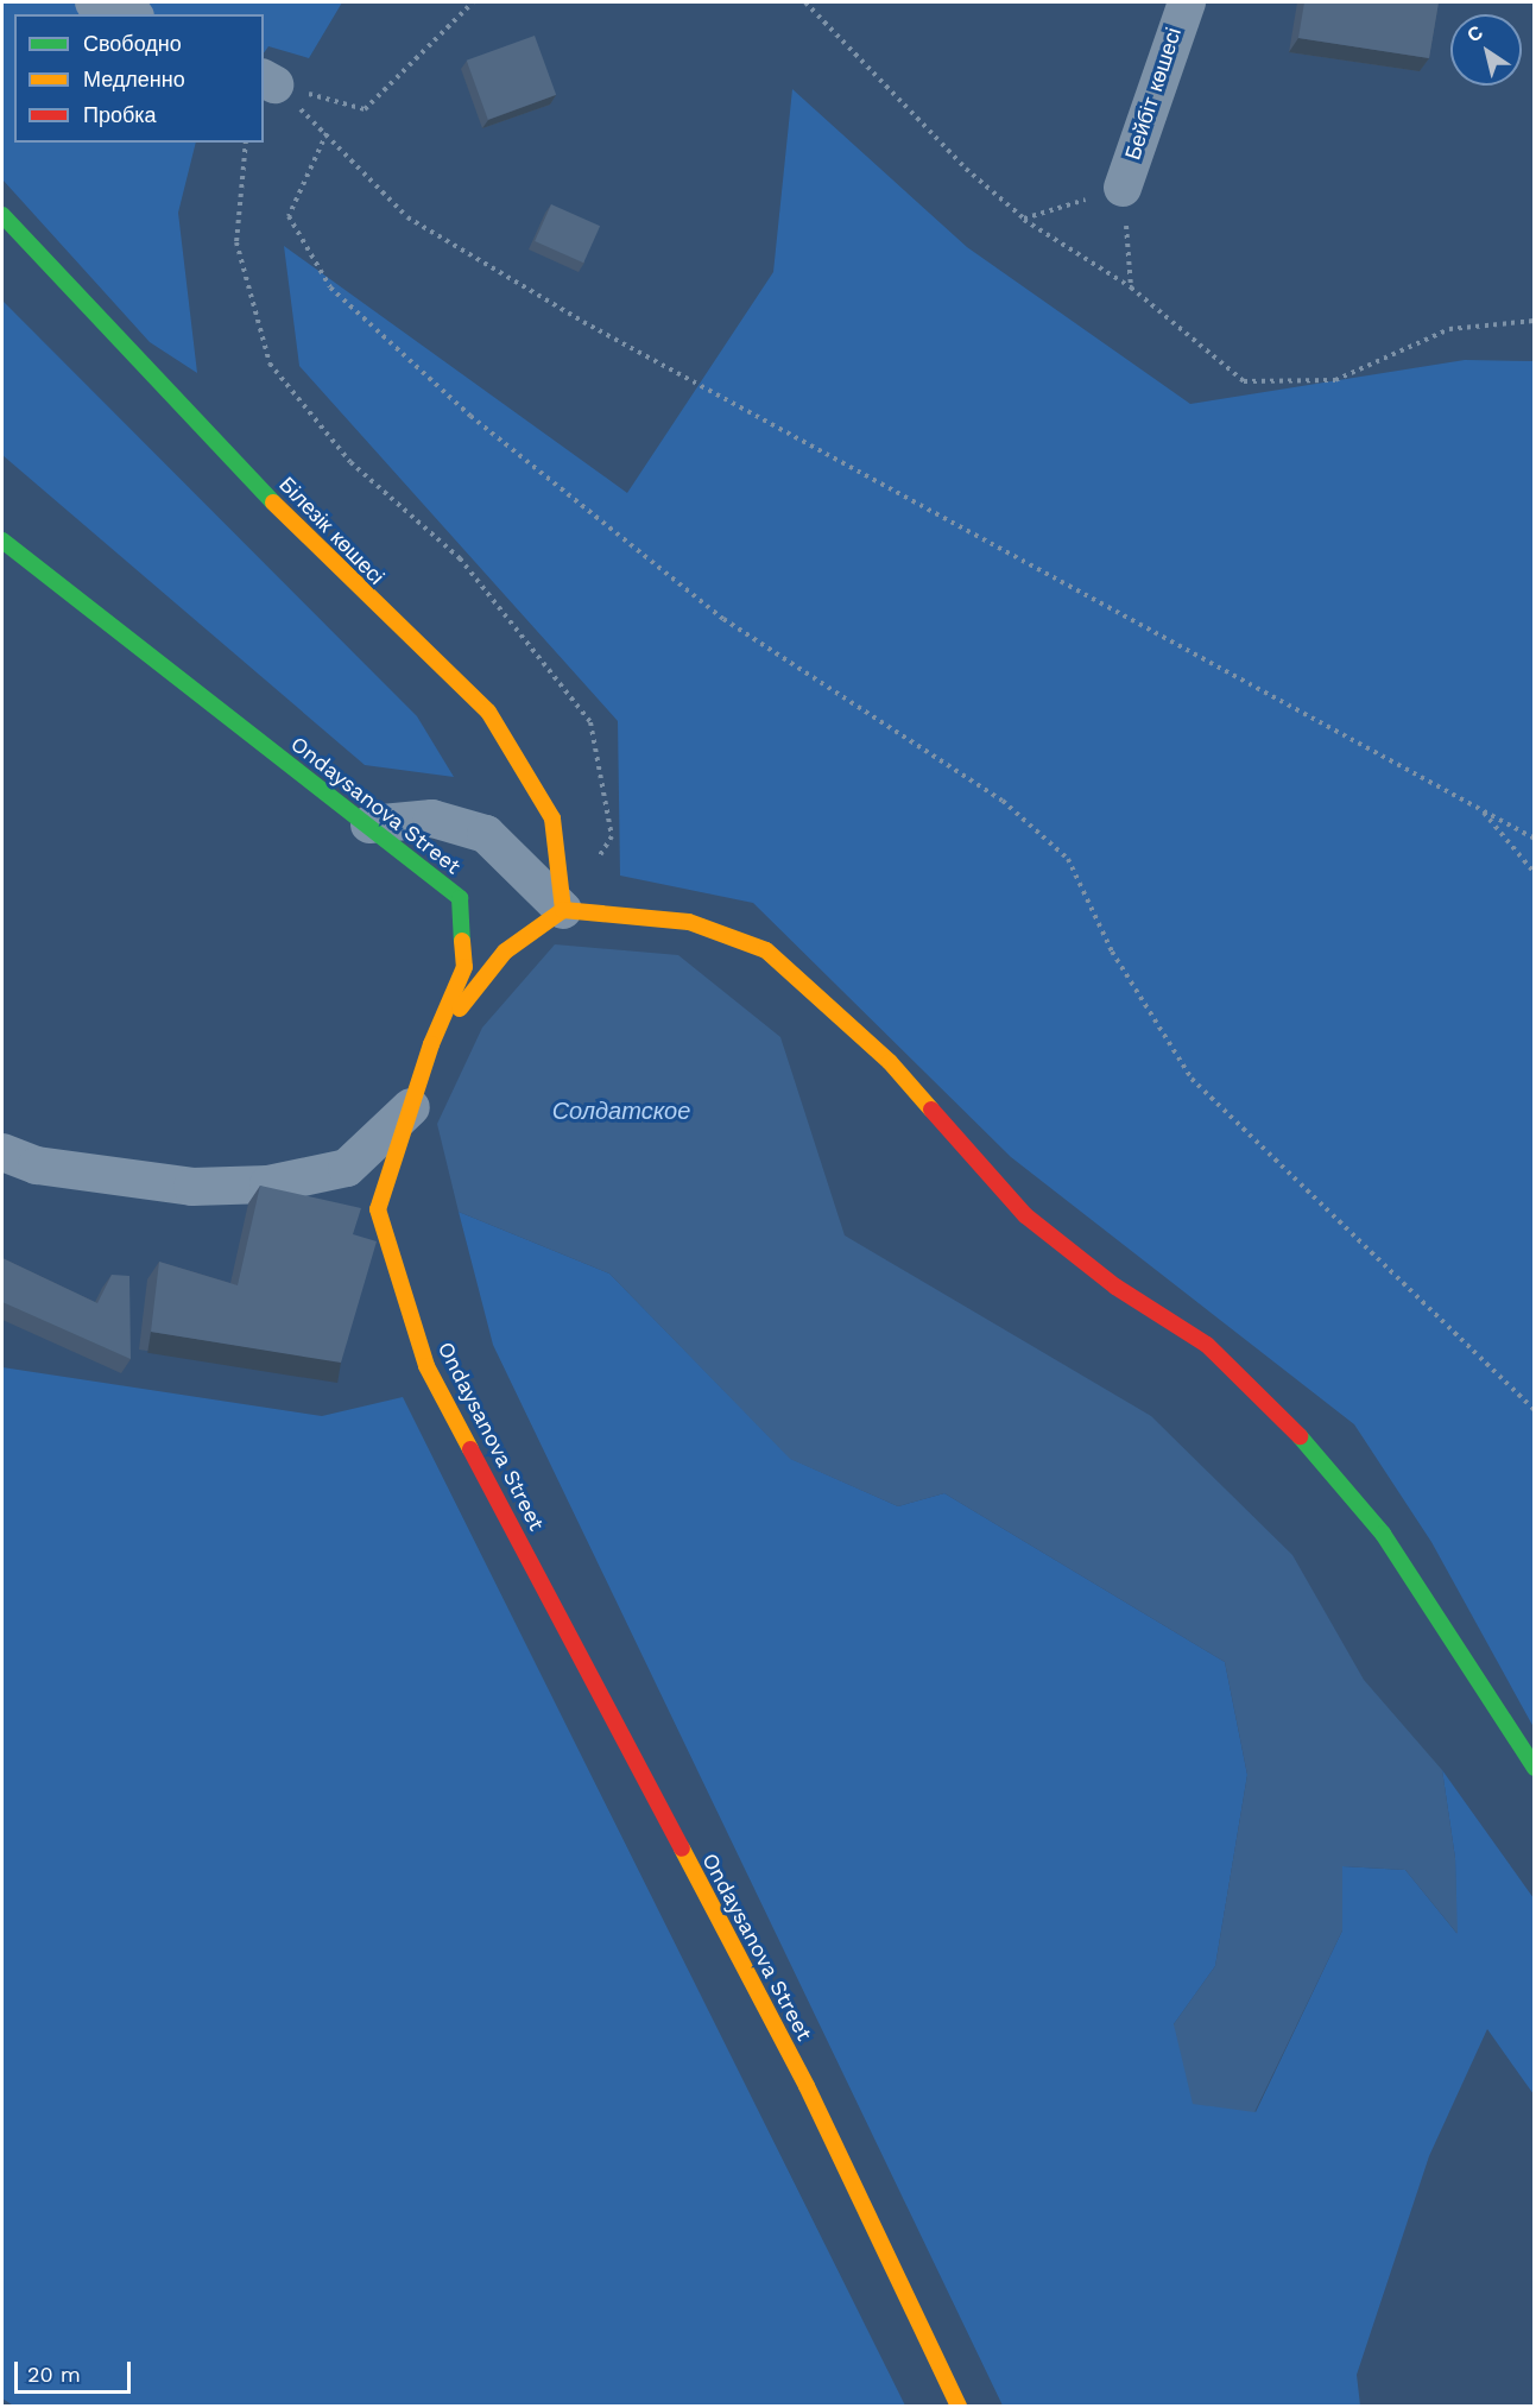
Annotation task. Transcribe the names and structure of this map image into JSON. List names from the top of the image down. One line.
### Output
{"streets":{"street":["Бейбіт көшесі","Білезік көшесі","Ondaysanova Street"]},"water":["Солдатское"],"legend":["Свободно","Медленно","Пробка"],"scale_bar":"20 m","north":"top left"}
